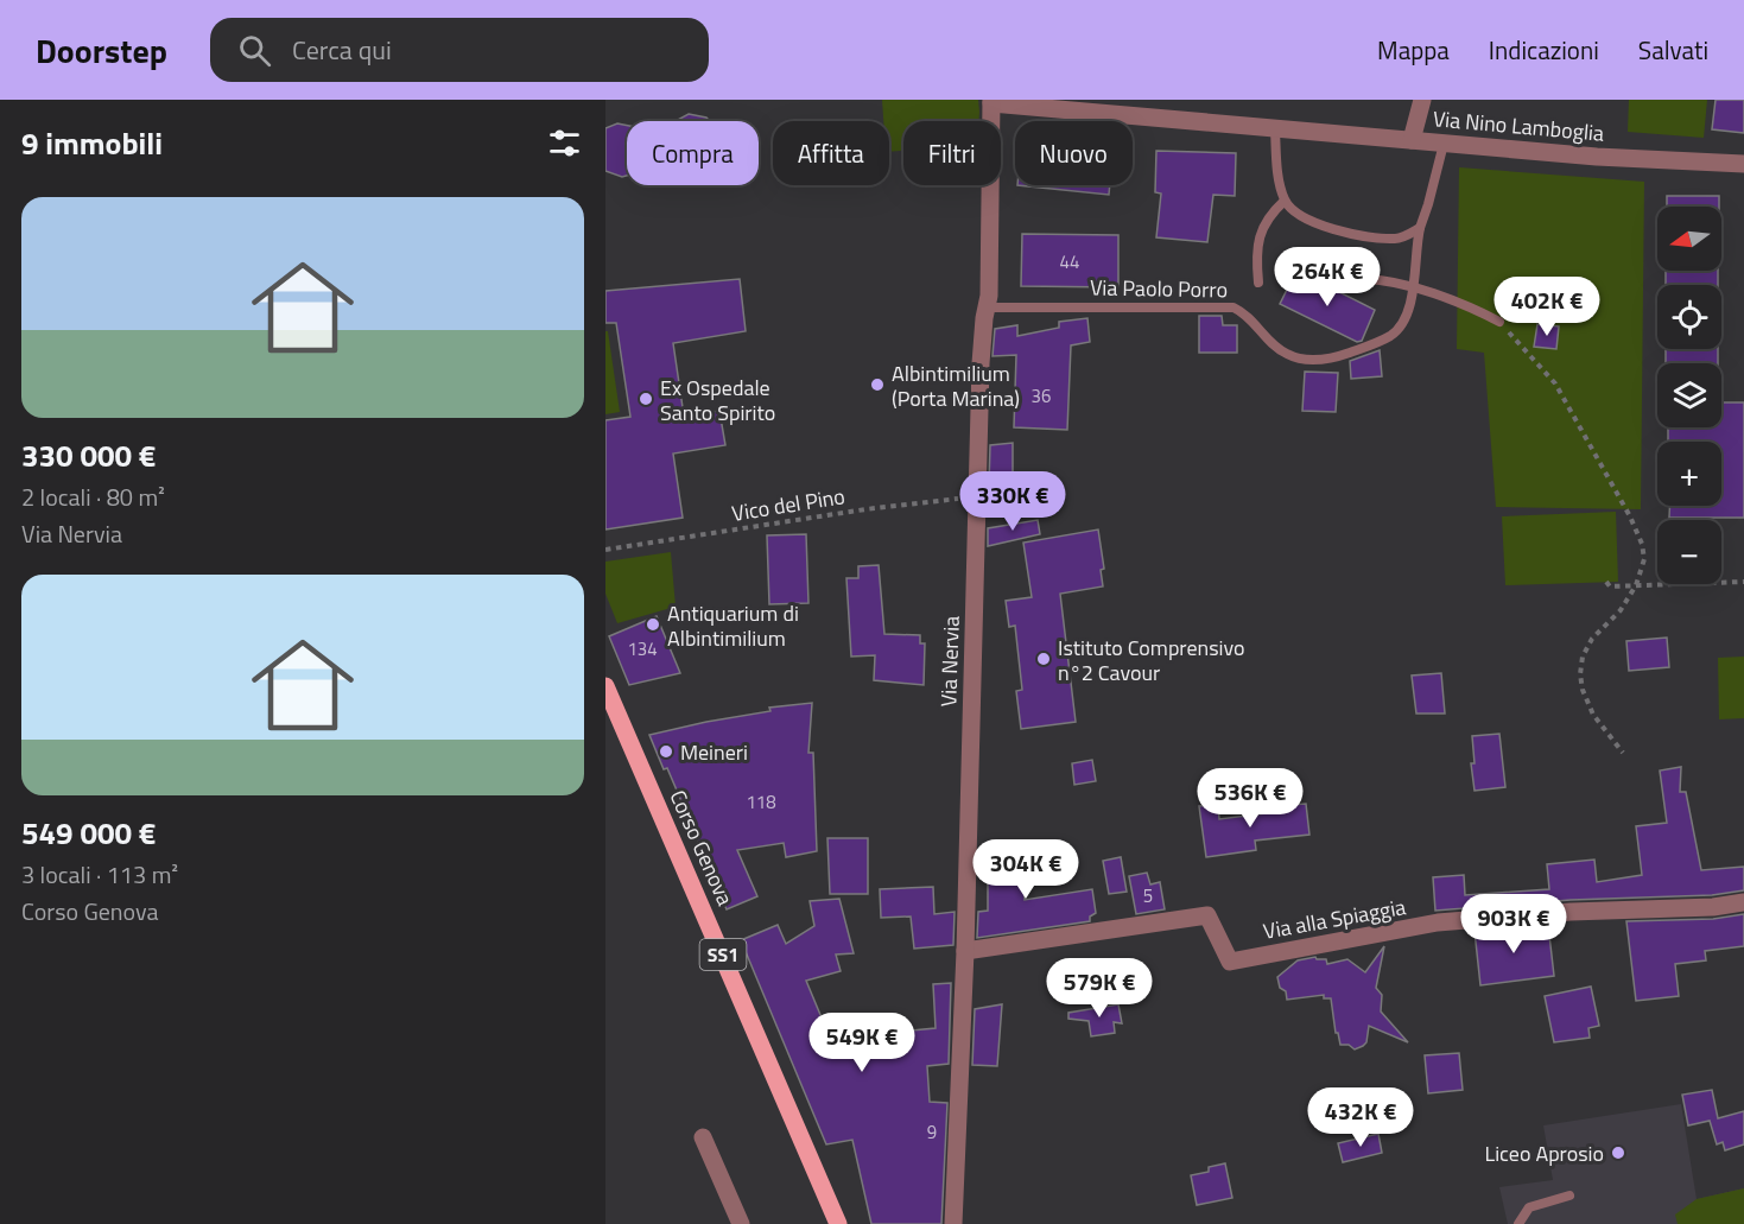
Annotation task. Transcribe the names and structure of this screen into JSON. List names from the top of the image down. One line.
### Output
{"streets":{"main road":["Corso Genova","SS1"],"street":["Via Nino Lamboglia","Via Nervia","Via alla Spiaggia"],"lane":["Via Paolo Porro"],"path":["Vico del Pino"]},"crossings":[["Via Nino Lamboglia","Via Nervia"],["Via Paolo Porro","Via Nervia"],["Vico del Pino","Via Nervia"],["Via Nervia","Via alla Spiaggia"]],"places":["Albintimilium (Porta Marina)","Ex Ospedale Santo Spirito","Antiquarium di Albintimilium","Istituto Comprensivo n°2 Cavour","Meineri","Liceo Aprosio"],"house_numbers":["44","36","134","118","5","9"],"north":"left","page":{"header":"Doorstep","search":"Cerca qui","nav":["Mappa","Indicazioni","Salvati"],"heading":"9 immobili","chip":["Compra","Affitta","Filtri","Nuovo"],"list":[{"name":"330 000 €","note":"2 locali · 80 m² · Via Nervia"},{"name":"549 000 €","note":"3 locali · 113 m² · Corso Genova"}],"map_buttons":["+","−"],"price":["264K €","402K €","330K €","536K €","304K €","903K €","579K €","549K €","432K €"]}}
